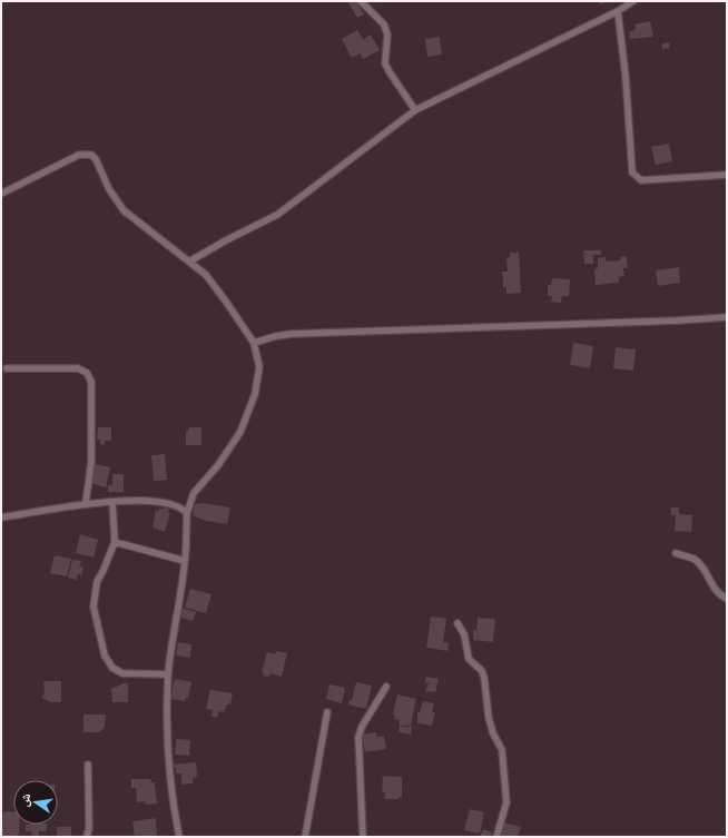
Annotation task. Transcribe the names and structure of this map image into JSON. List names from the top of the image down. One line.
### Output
{"north":"left"}
